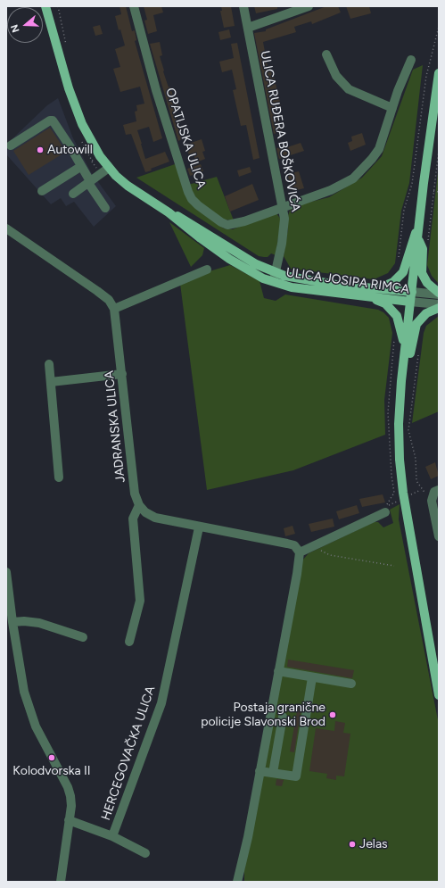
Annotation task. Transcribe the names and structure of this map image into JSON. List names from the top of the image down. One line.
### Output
{"streets":{"main road":["ULICA JOSIPA RIMCA"],"street":["ULICA RUĐERA BOŠKOVIĆA","OPATIJSKA ULICA","JADRANSKA ULICA","HERCEGOVAČKA ULICA"]},"crossings":[["ULICA RUĐERA BOŠKOVIĆA","OPATIJSKA ULICA"],["ULICA RUĐERA BOŠKOVIĆA","ULICA JOSIPA RIMCA"]],"places":["Autowill","Postaja granične policije Slavonski Brod","Kolodvorska II","Jelas"],"north":"left"}
